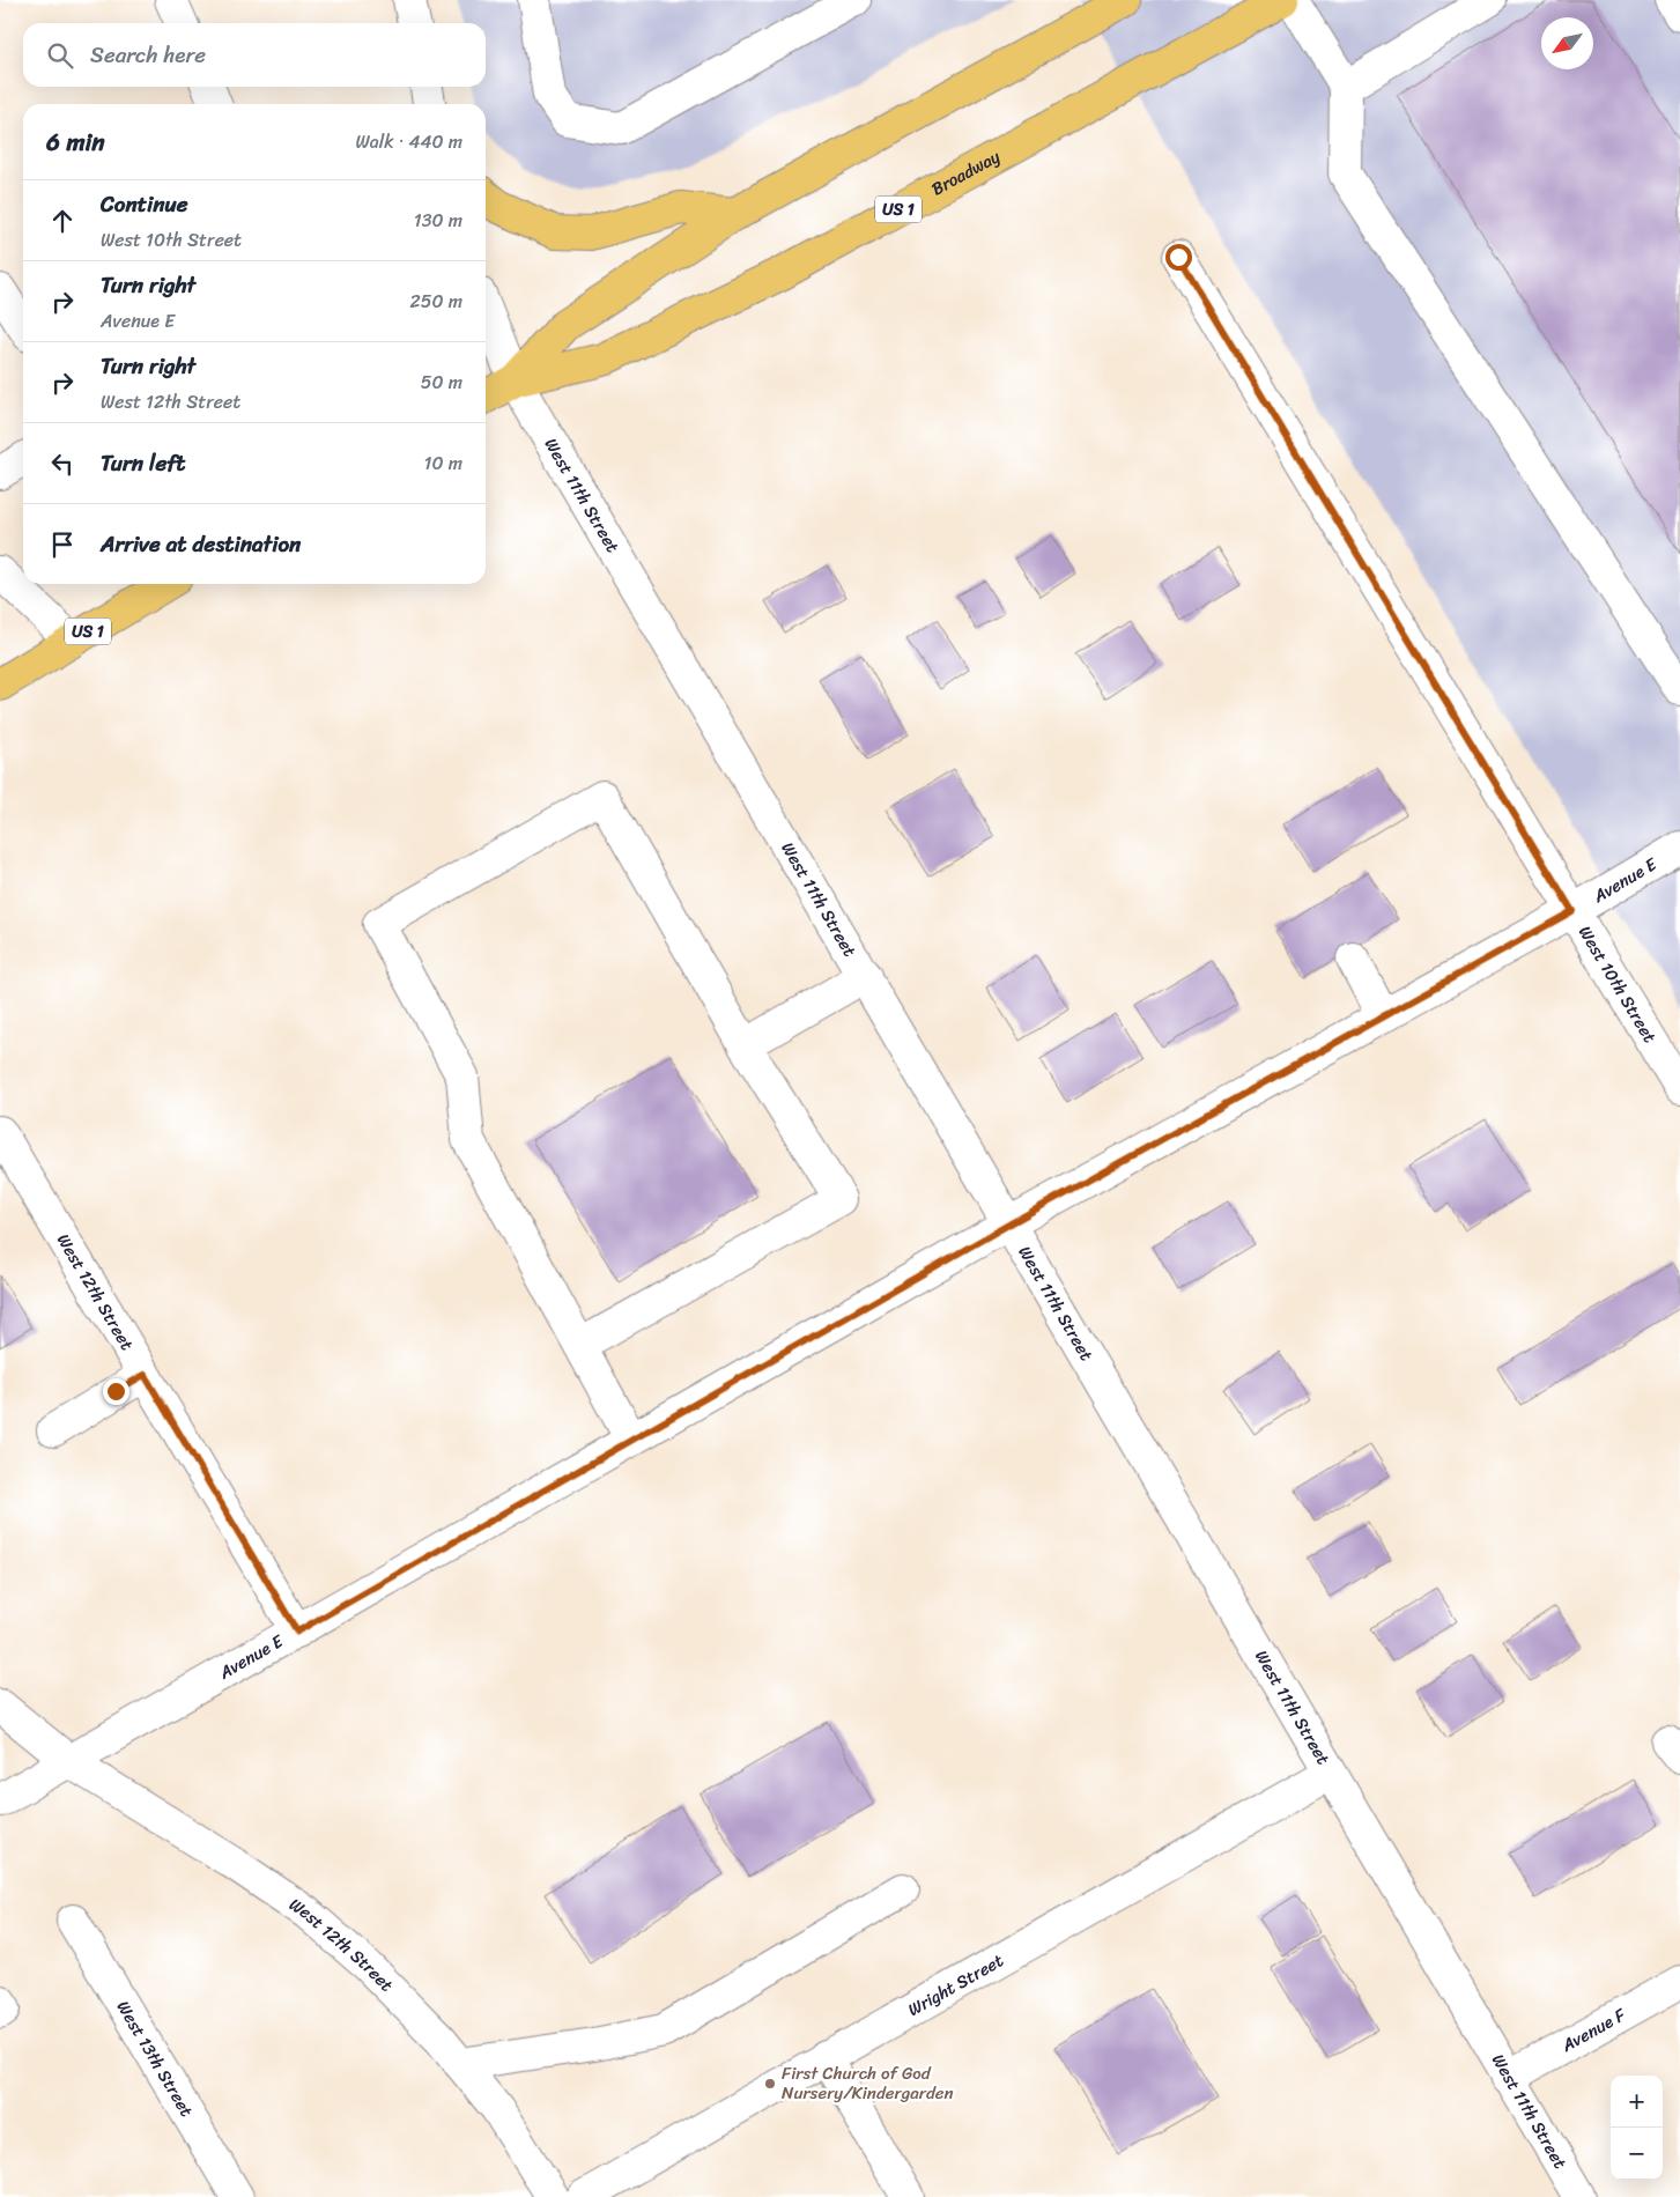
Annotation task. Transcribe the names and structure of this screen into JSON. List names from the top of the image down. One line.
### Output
{"streets":{"main road":["Broadway","US 1"],"street":["West 11th Street","Avenue E","West 10th Street","West 12th Street","Wright Street","Avenue F","West 13th Street"]},"crossings":[["Broadway","West 11th Street"],["West 11th Street","Avenue E"],["West 11th Street","Wright Street"],["West 11th Street","Avenue F"],["Avenue E","West 10th Street"],["Avenue E","West 12th Street"]],"places":["First Church of God Nursery/Kindergarden"],"north":"bottom left","page":{"search":"Search here","heading":["6 min","Walk · 440 m"],"list":[["Continue","West 10th Street","130 m"],["Turn right","Avenue E","250 m"],["Turn right","West 12th Street","50 m"],["Turn left","10 m"],"Arrive at destination"],"map_buttons":["+","−"]}}
